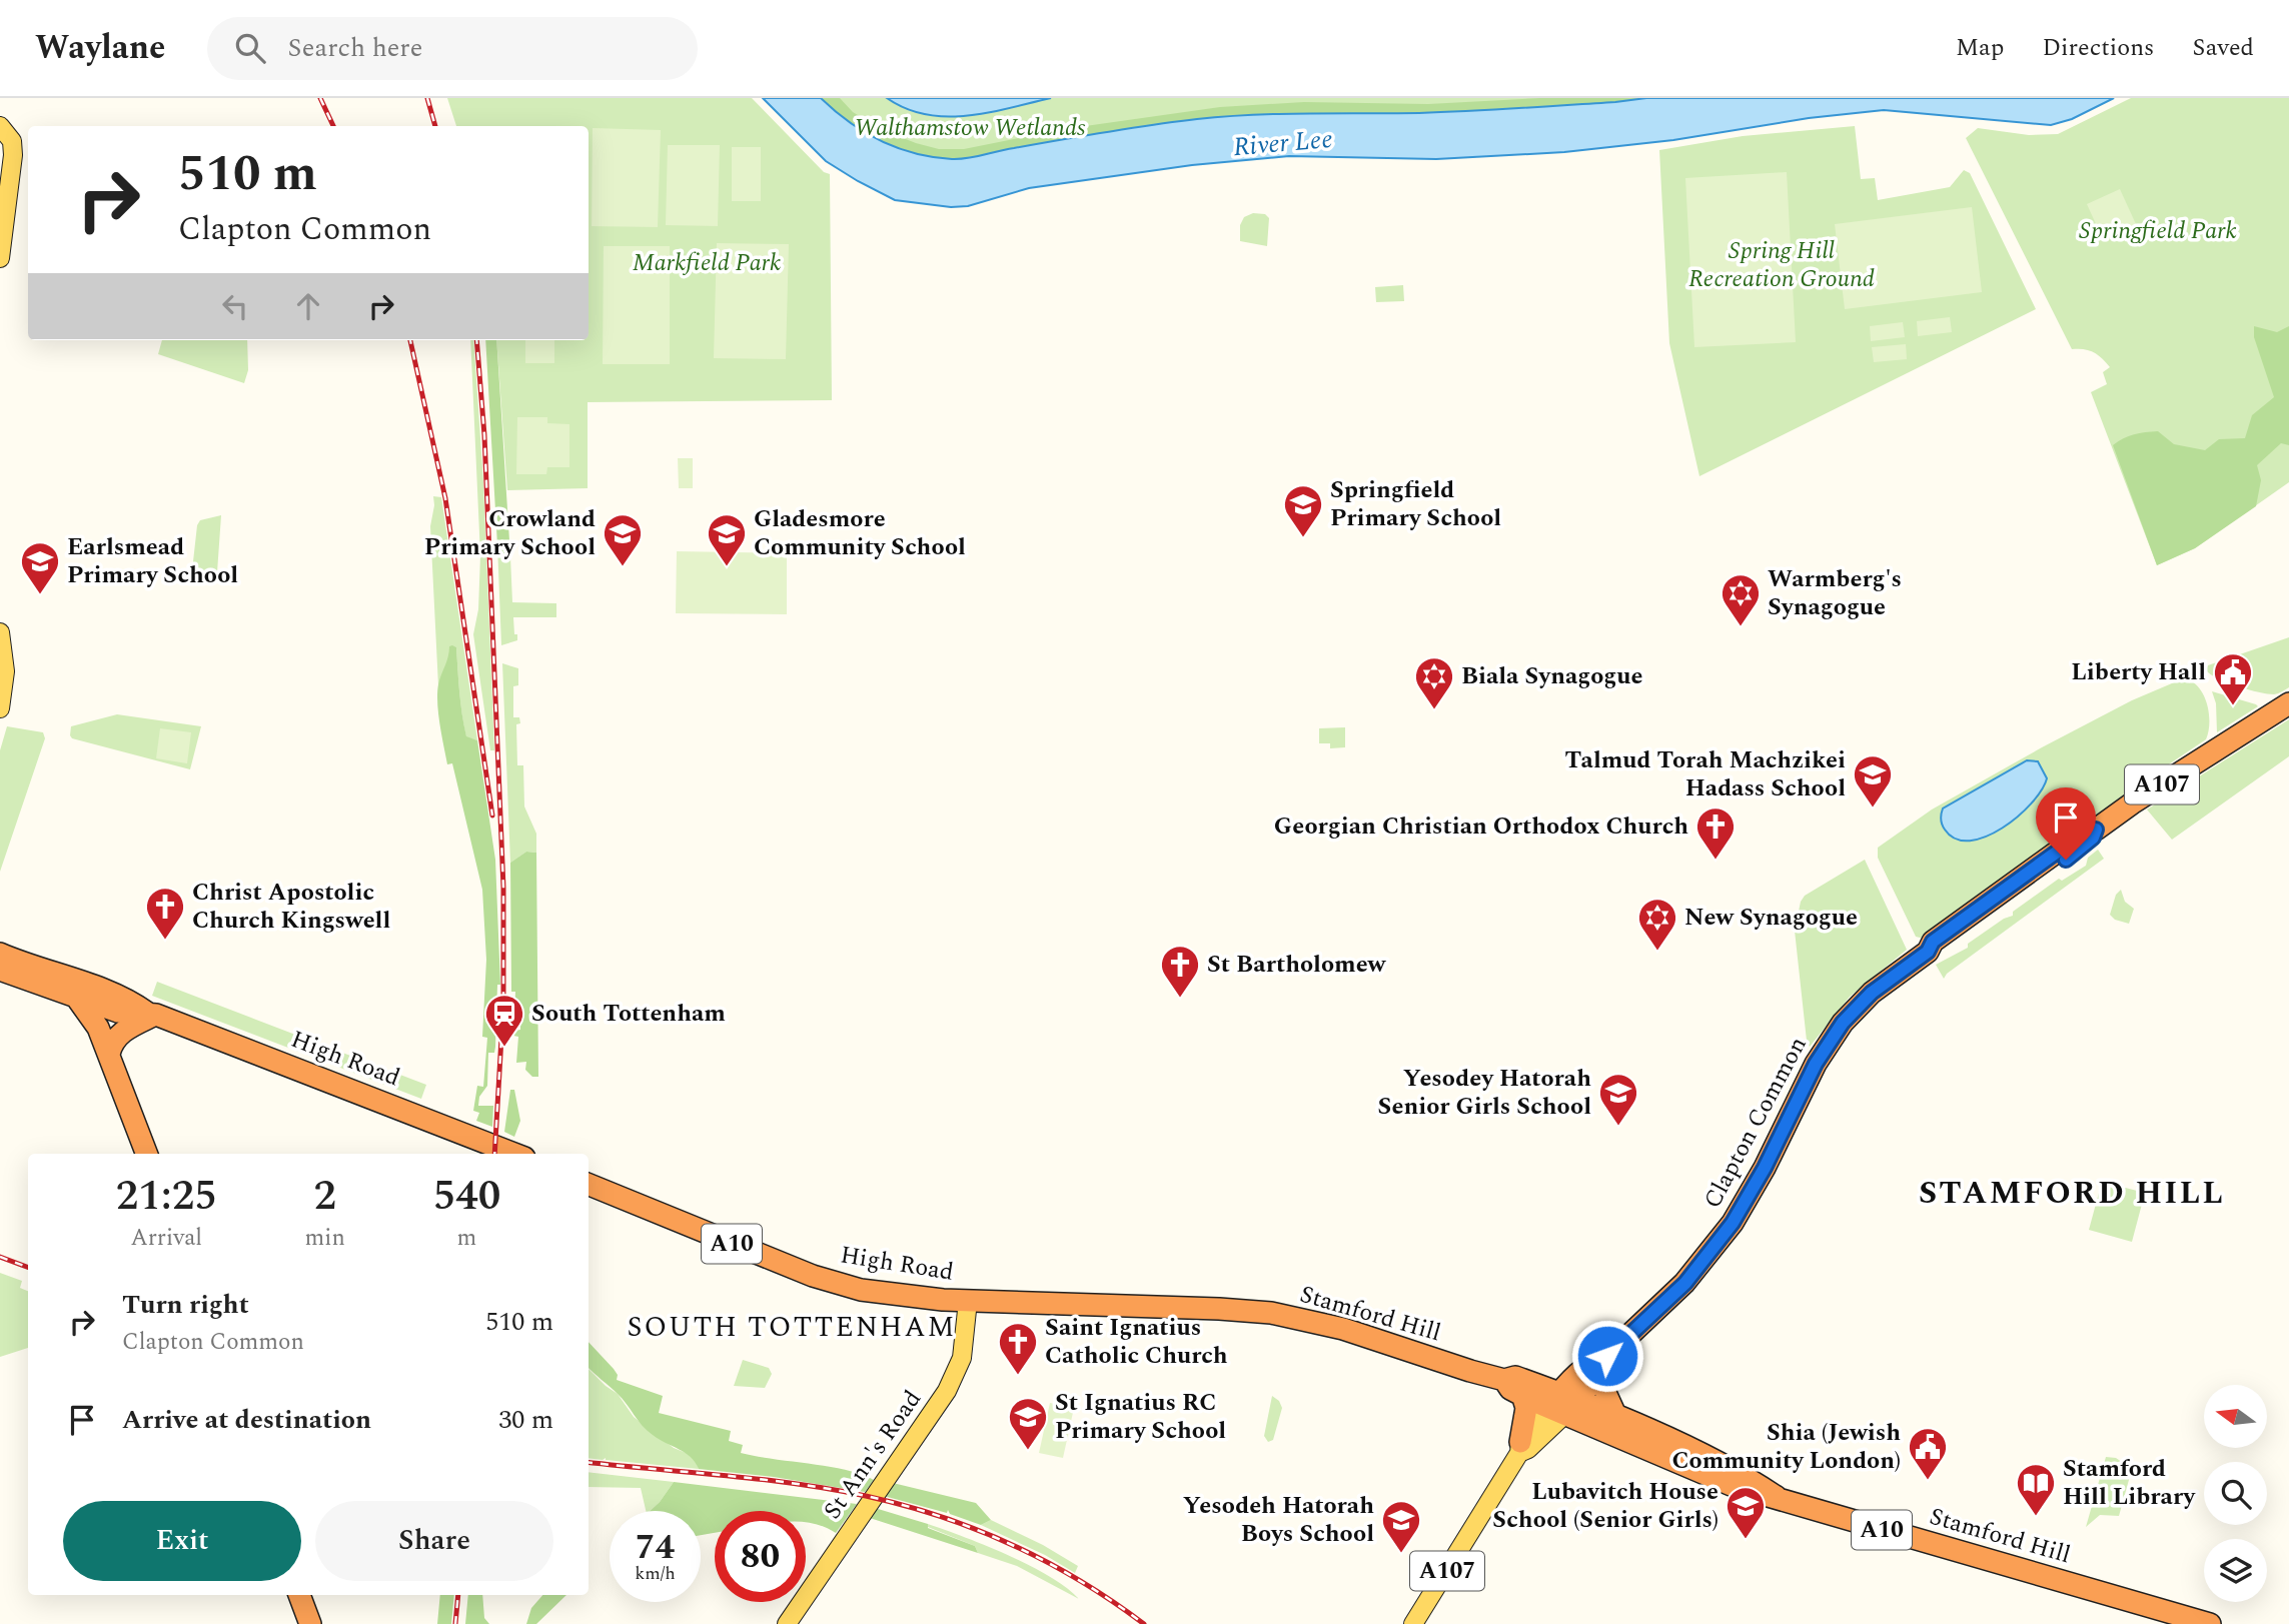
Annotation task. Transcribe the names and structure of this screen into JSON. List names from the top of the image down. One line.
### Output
{"streets":{"highway":["A107","High Road","Clapton Common","A10","Stamford Hill"],"main road":["St Ann's Road"]},"crossings":[["A107","Clapton Common"],["A107","Stamford Hill"],["High Road","Stamford Hill"],["High Road","St Ann's Road"],["Clapton Common","Stamford Hill"]],"districts":["STAMFORD HILL","SOUTH TOTTENHAM"],"water":["River Lee"],"parks":["Walthamstow Wetlands","Springfield Park","Spring Hill Recreation Ground","Markfield Park"],"places":{"school or university":["Springfield Primary School","Crowland Primary School","Gladesmore Community School","Earlsmead Primary School","Talmud Torah Machzikei Hadass School","Yesodey Hatorah Senior Girls School","St Ignatius RC Primary School","Lubavitch House School (Senior Girls)","Yesodeh Hatorah Boys School"],"synagogue":["Warmberg's Synagogue","Biala Synagogue","New Synagogue"],"public building":["Liberty Hall","Shia (Jewish Community London)"],"church":["Georgian Christian Orthodox Church","Christ Apostolic Church Kingswell","St Bartholomew","Saint Ignatius Catholic Church"],"station":["South Tottenham"],"library":["Stamford Hill Library"]},"north":"left","page":{"header":"Waylane","search":"Search here","nav":["Map","Directions","Saved"],"turn":["510 m","Clapton Common"],"eta":["21:25","Arrival","2","min","540","m"],"list":[{"name":"Turn right","note":"Clapton Common","value":"510 m"},{"name":"Arrive at destination","value":"30 m"}],"buttons":["Exit","Share"],"speed":"74 km/h","limit":"80"}}
